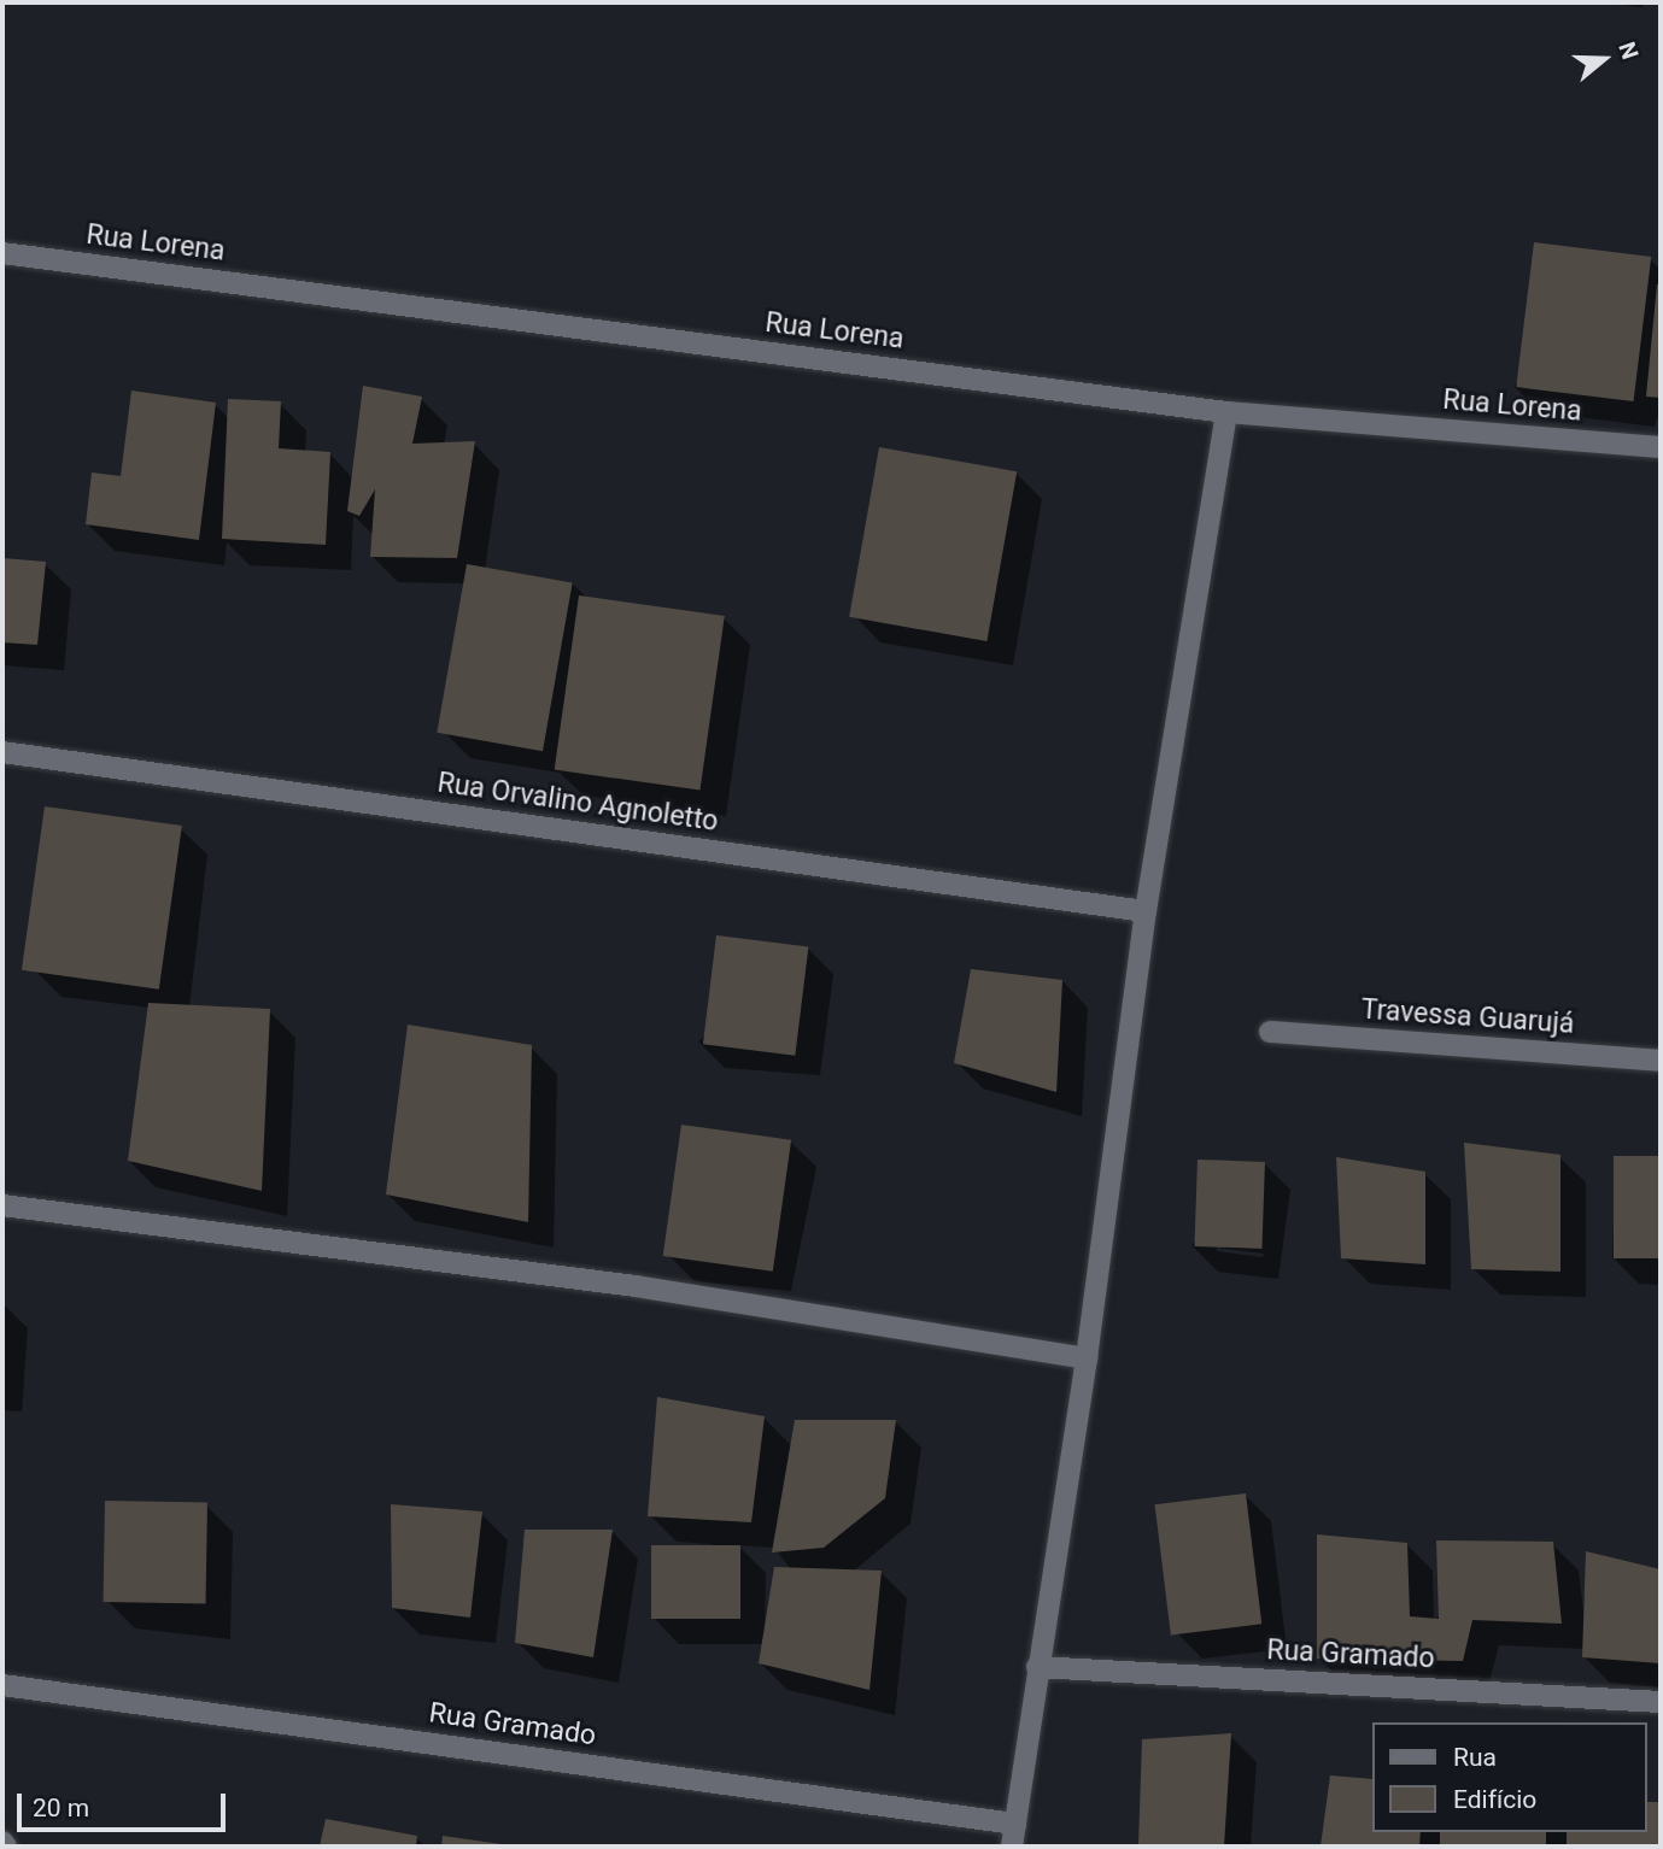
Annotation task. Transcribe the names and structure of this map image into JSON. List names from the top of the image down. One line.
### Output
{"streets":{"street":["Rua Lorena","Rua Orvalino Agnoletto","Travessa Guarujá","Rua Gramado"]},"legend":["Rua","Edifício"],"scale_bar":"20 m","north":"right"}
